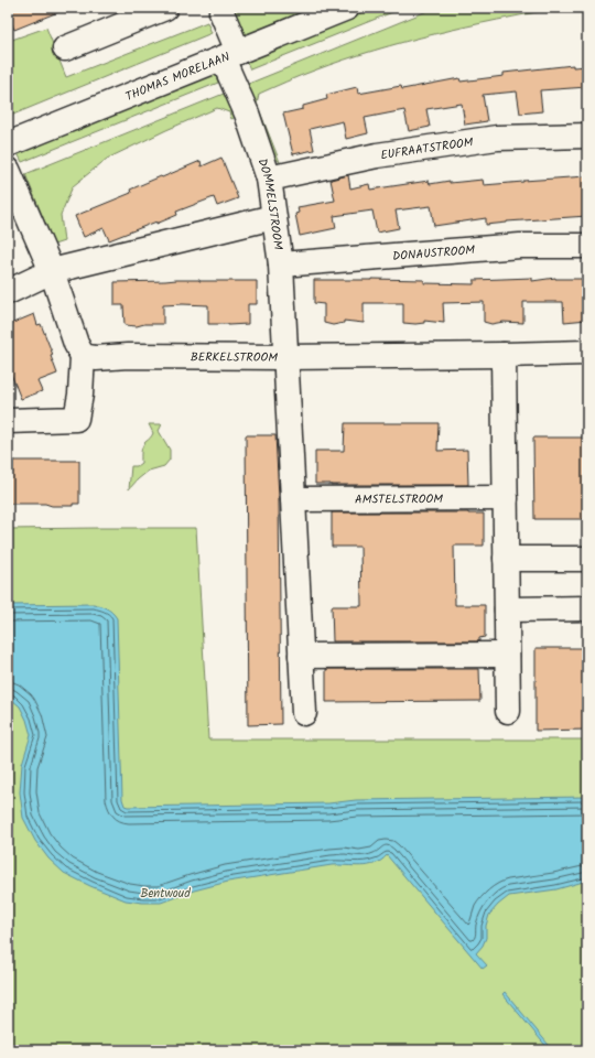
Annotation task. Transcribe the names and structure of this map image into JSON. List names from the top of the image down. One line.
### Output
{"streets":{"street":["THOMAS MORELAAN","EUFRAATSTROOM","DOMMELSTROOM","DONAUSTROOM","BERKELSTROOM","AMSTELSTROOM"]},"crossings":[["THOMAS MORELAAN","DOMMELSTROOM"],["EUFRAATSTROOM","DOMMELSTROOM"],["DOMMELSTROOM","DONAUSTROOM"],["DOMMELSTROOM","BERKELSTROOM"]],"parks":["Bentwoud"]}
